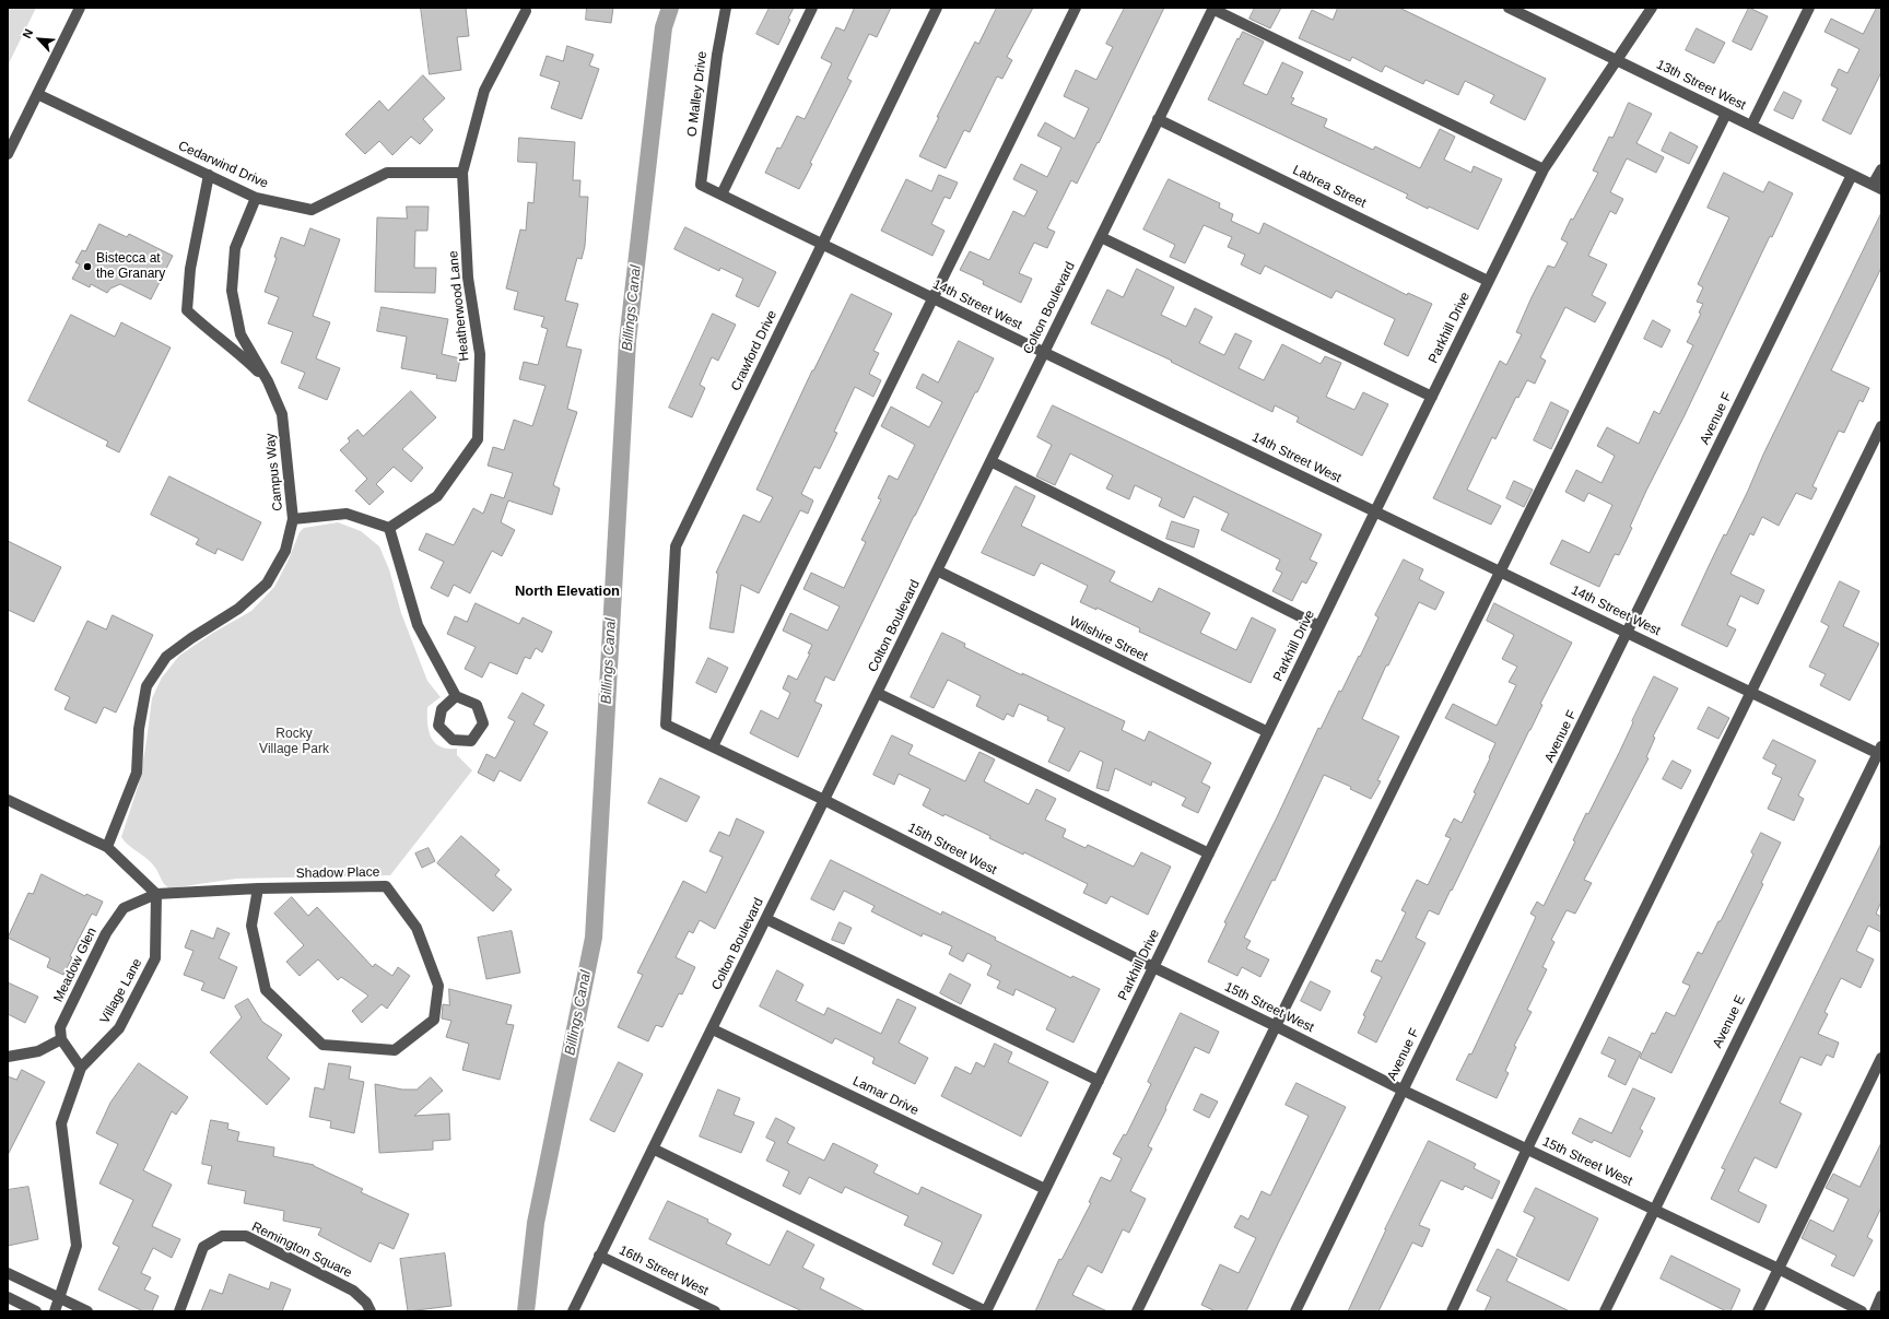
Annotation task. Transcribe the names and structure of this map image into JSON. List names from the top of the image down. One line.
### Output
{"streets":{"street":["13th Street West","O Malley Drive","Cedarwind Drive","Labrea Street","14th Street West","Heatherwood Lane","Colton Boulevard","Parkhill Drive","Crawford Drive","Avenue F","Campus Way","Wilshire Street","15th Street West","Shadow Place","Meadow Glen","Village Lane","Avenue E","Lamar Drive","Remington Square","16th Street West"]},"crossings":[["13th Street West","Parkhill Drive"],["13th Street West","Avenue F"],["O Malley Drive","14th Street West"],["Cedarwind Drive","Heatherwood Lane"],["Cedarwind Drive","Campus Way"],["Labrea Street","Colton Boulevard"],["Labrea Street","Parkhill Drive"],["14th Street West","Colton Boulevard"],["14th Street West","Parkhill Drive"],["14th Street West","Crawford Drive"],["14th Street West","Avenue F"],["14th Street West","Avenue E"],["Colton Boulevard","Wilshire Street"],["Colton Boulevard","15th Street West"],["Colton Boulevard","Lamar Drive"],["Colton Boulevard","16th Street West"],["Parkhill Drive","Wilshire Street"],["Parkhill Drive","15th Street West"],["Parkhill Drive","Lamar Drive"],["Crawford Drive","15th Street West"],["Avenue F","15th Street West"],["15th Street West","Avenue E"],["Shadow Place","Meadow Glen"],["Shadow Place","Village Lane"],["Meadow Glen","Village Lane"]],"districts":["North Elevation"],"water":["Billings Canal"],"parks":["Rocky Village Park"],"places":["Bistecca at the Granary"],"north":"top left"}
